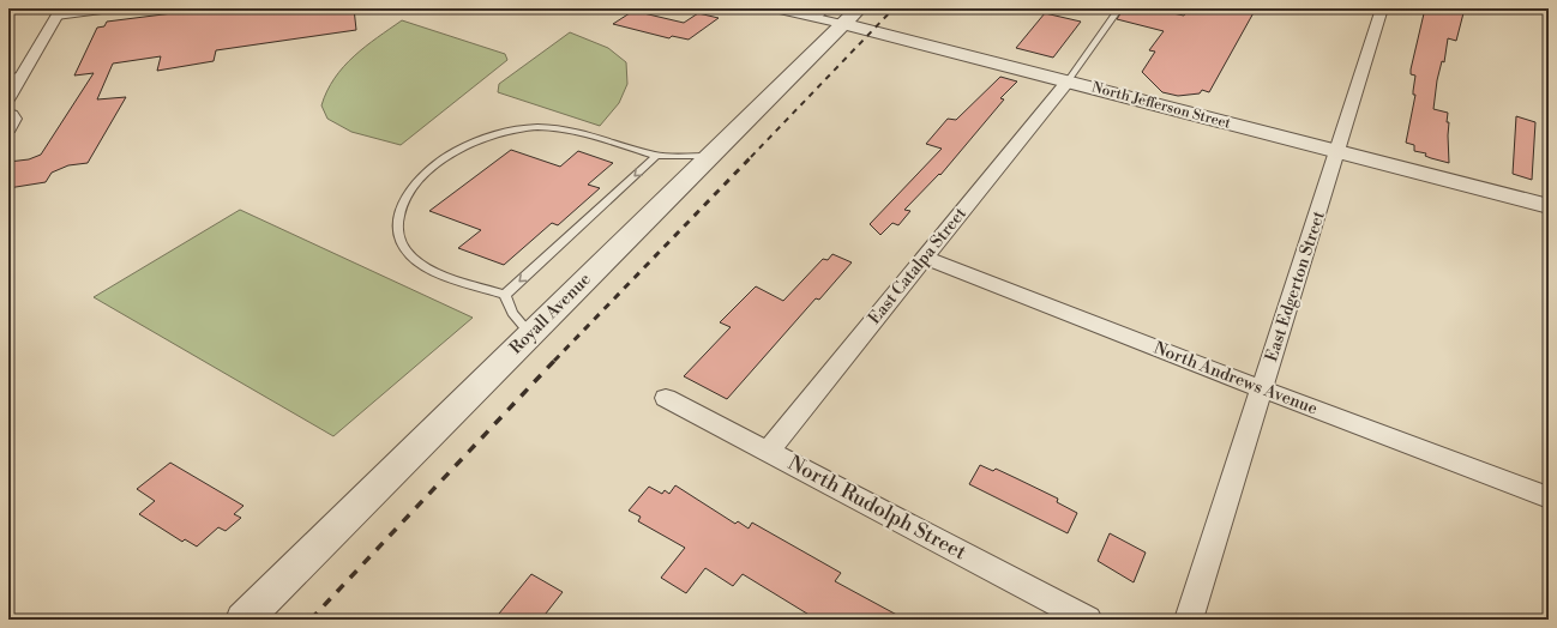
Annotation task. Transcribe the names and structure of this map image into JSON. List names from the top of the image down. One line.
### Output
{"streets":{"street":["North Jefferson Street","East Catalpa Street","East Edgerton Street","Royall Avenue","North Andrews Avenue","North Rudolph Street"]},"crossings":[["North Jefferson Street","East Catalpa Street"],["North Jefferson Street","East Edgerton Street"],["North Jefferson Street","Royall Avenue"],["East Catalpa Street","North Andrews Avenue"],["East Catalpa Street","North Rudolph Street"],["East Edgerton Street","North Andrews Avenue"]]}
